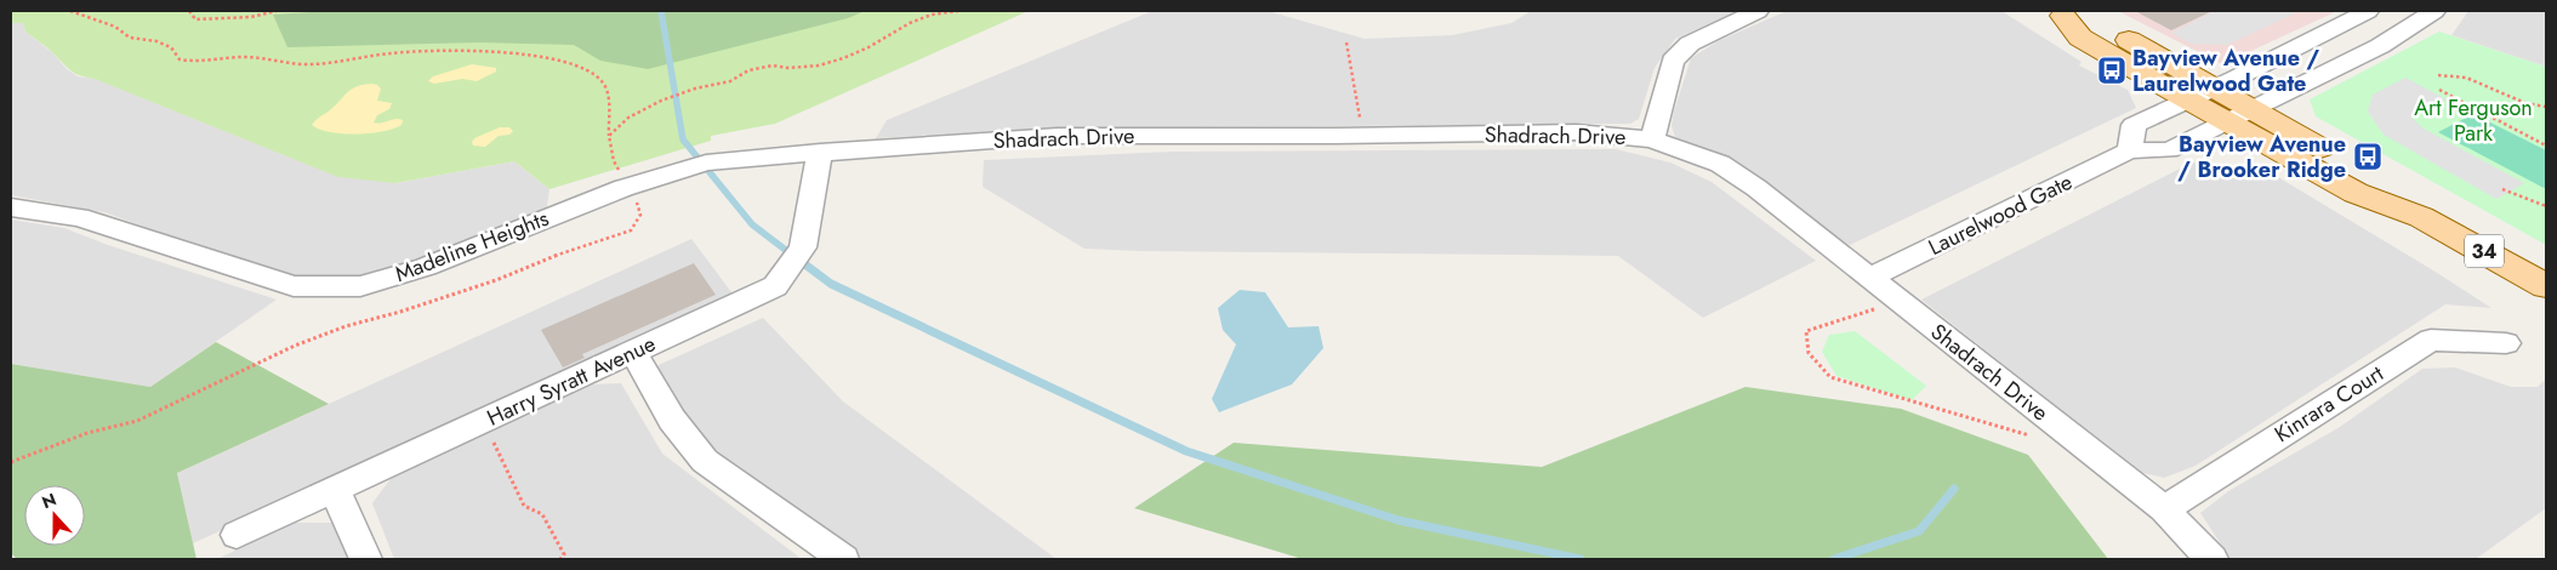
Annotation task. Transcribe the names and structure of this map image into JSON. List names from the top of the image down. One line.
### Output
{"streets":{"main road":["34"],"street":["Shadrach Drive","Laurelwood Gate","Madeline Heights","Harry Syratt Avenue","Kinrara Court"]},"crossings":[["Shadrach Drive","Laurelwood Gate"],["Shadrach Drive","Madeline Heights"],["Shadrach Drive","Kinrara Court"],["Laurelwood Gate","34"],["Madeline Heights","Harry Syratt Avenue"]],"parks":["Art Ferguson Park"],"places":{"bus stop":["Bayview Avenue / Laurelwood Gate","Bayview Avenue / Brooker Ridge"]},"north":"top"}
